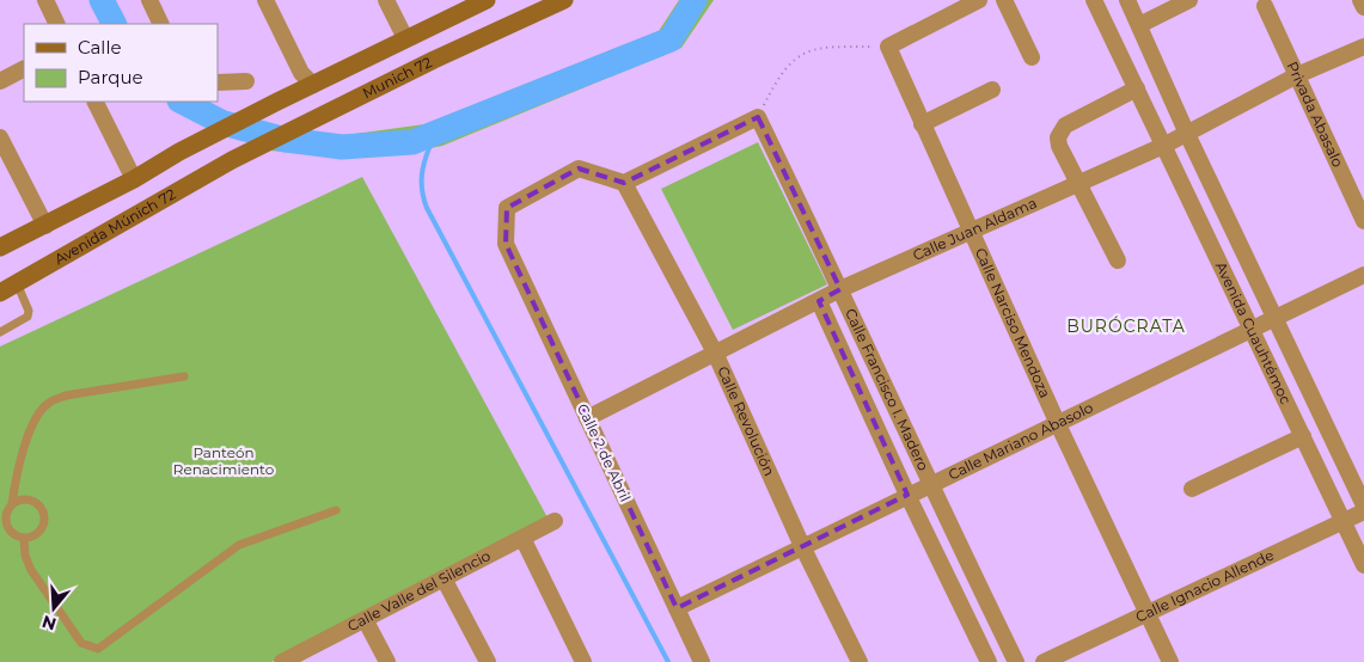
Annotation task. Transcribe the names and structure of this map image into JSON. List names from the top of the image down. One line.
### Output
{"streets":{"main road":["Munich 72","Avenida Múnich 72"],"street":["Privada Abasalo","Calle Juan Aldama","Calle Narciso Mendoza","Avenida Cuauhtémoc","Calle Francisco I. Madero","Calle Revolución","Calle Mariano Abasolo","Calle 2 de Abril","Calle Ignacio Allende","Calle Valle del Silencio"]},"crossings":[["Munich 72","Avenida Múnich 72"],["Privada Abasalo","Calle Juan Aldama"],["Calle Juan Aldama","Calle Narciso Mendoza"],["Calle Juan Aldama","Avenida Cuauhtémoc"],["Calle Juan Aldama","Calle Francisco I. Madero"],["Calle Juan Aldama","Calle Revolución"],["Calle Juan Aldama","Calle 2 de Abril"],["Calle Narciso Mendoza","Calle Mariano Abasolo"],["Calle Narciso Mendoza","Calle Ignacio Allende"],["Avenida Cuauhtémoc","Calle Mariano Abasolo"],["Avenida Cuauhtémoc","Calle Ignacio Allende"],["Calle Francisco I. Madero","Calle Mariano Abasolo"],["Calle Revolución","Calle Mariano Abasolo"],["Calle Revolución","Calle 2 de Abril"],["Calle Mariano Abasolo","Calle 2 de Abril"]],"districts":["BURÓCRATA"],"parks":["Panteón Renacimiento"],"legend":["Calle","Parque"],"north":"bottom"}
